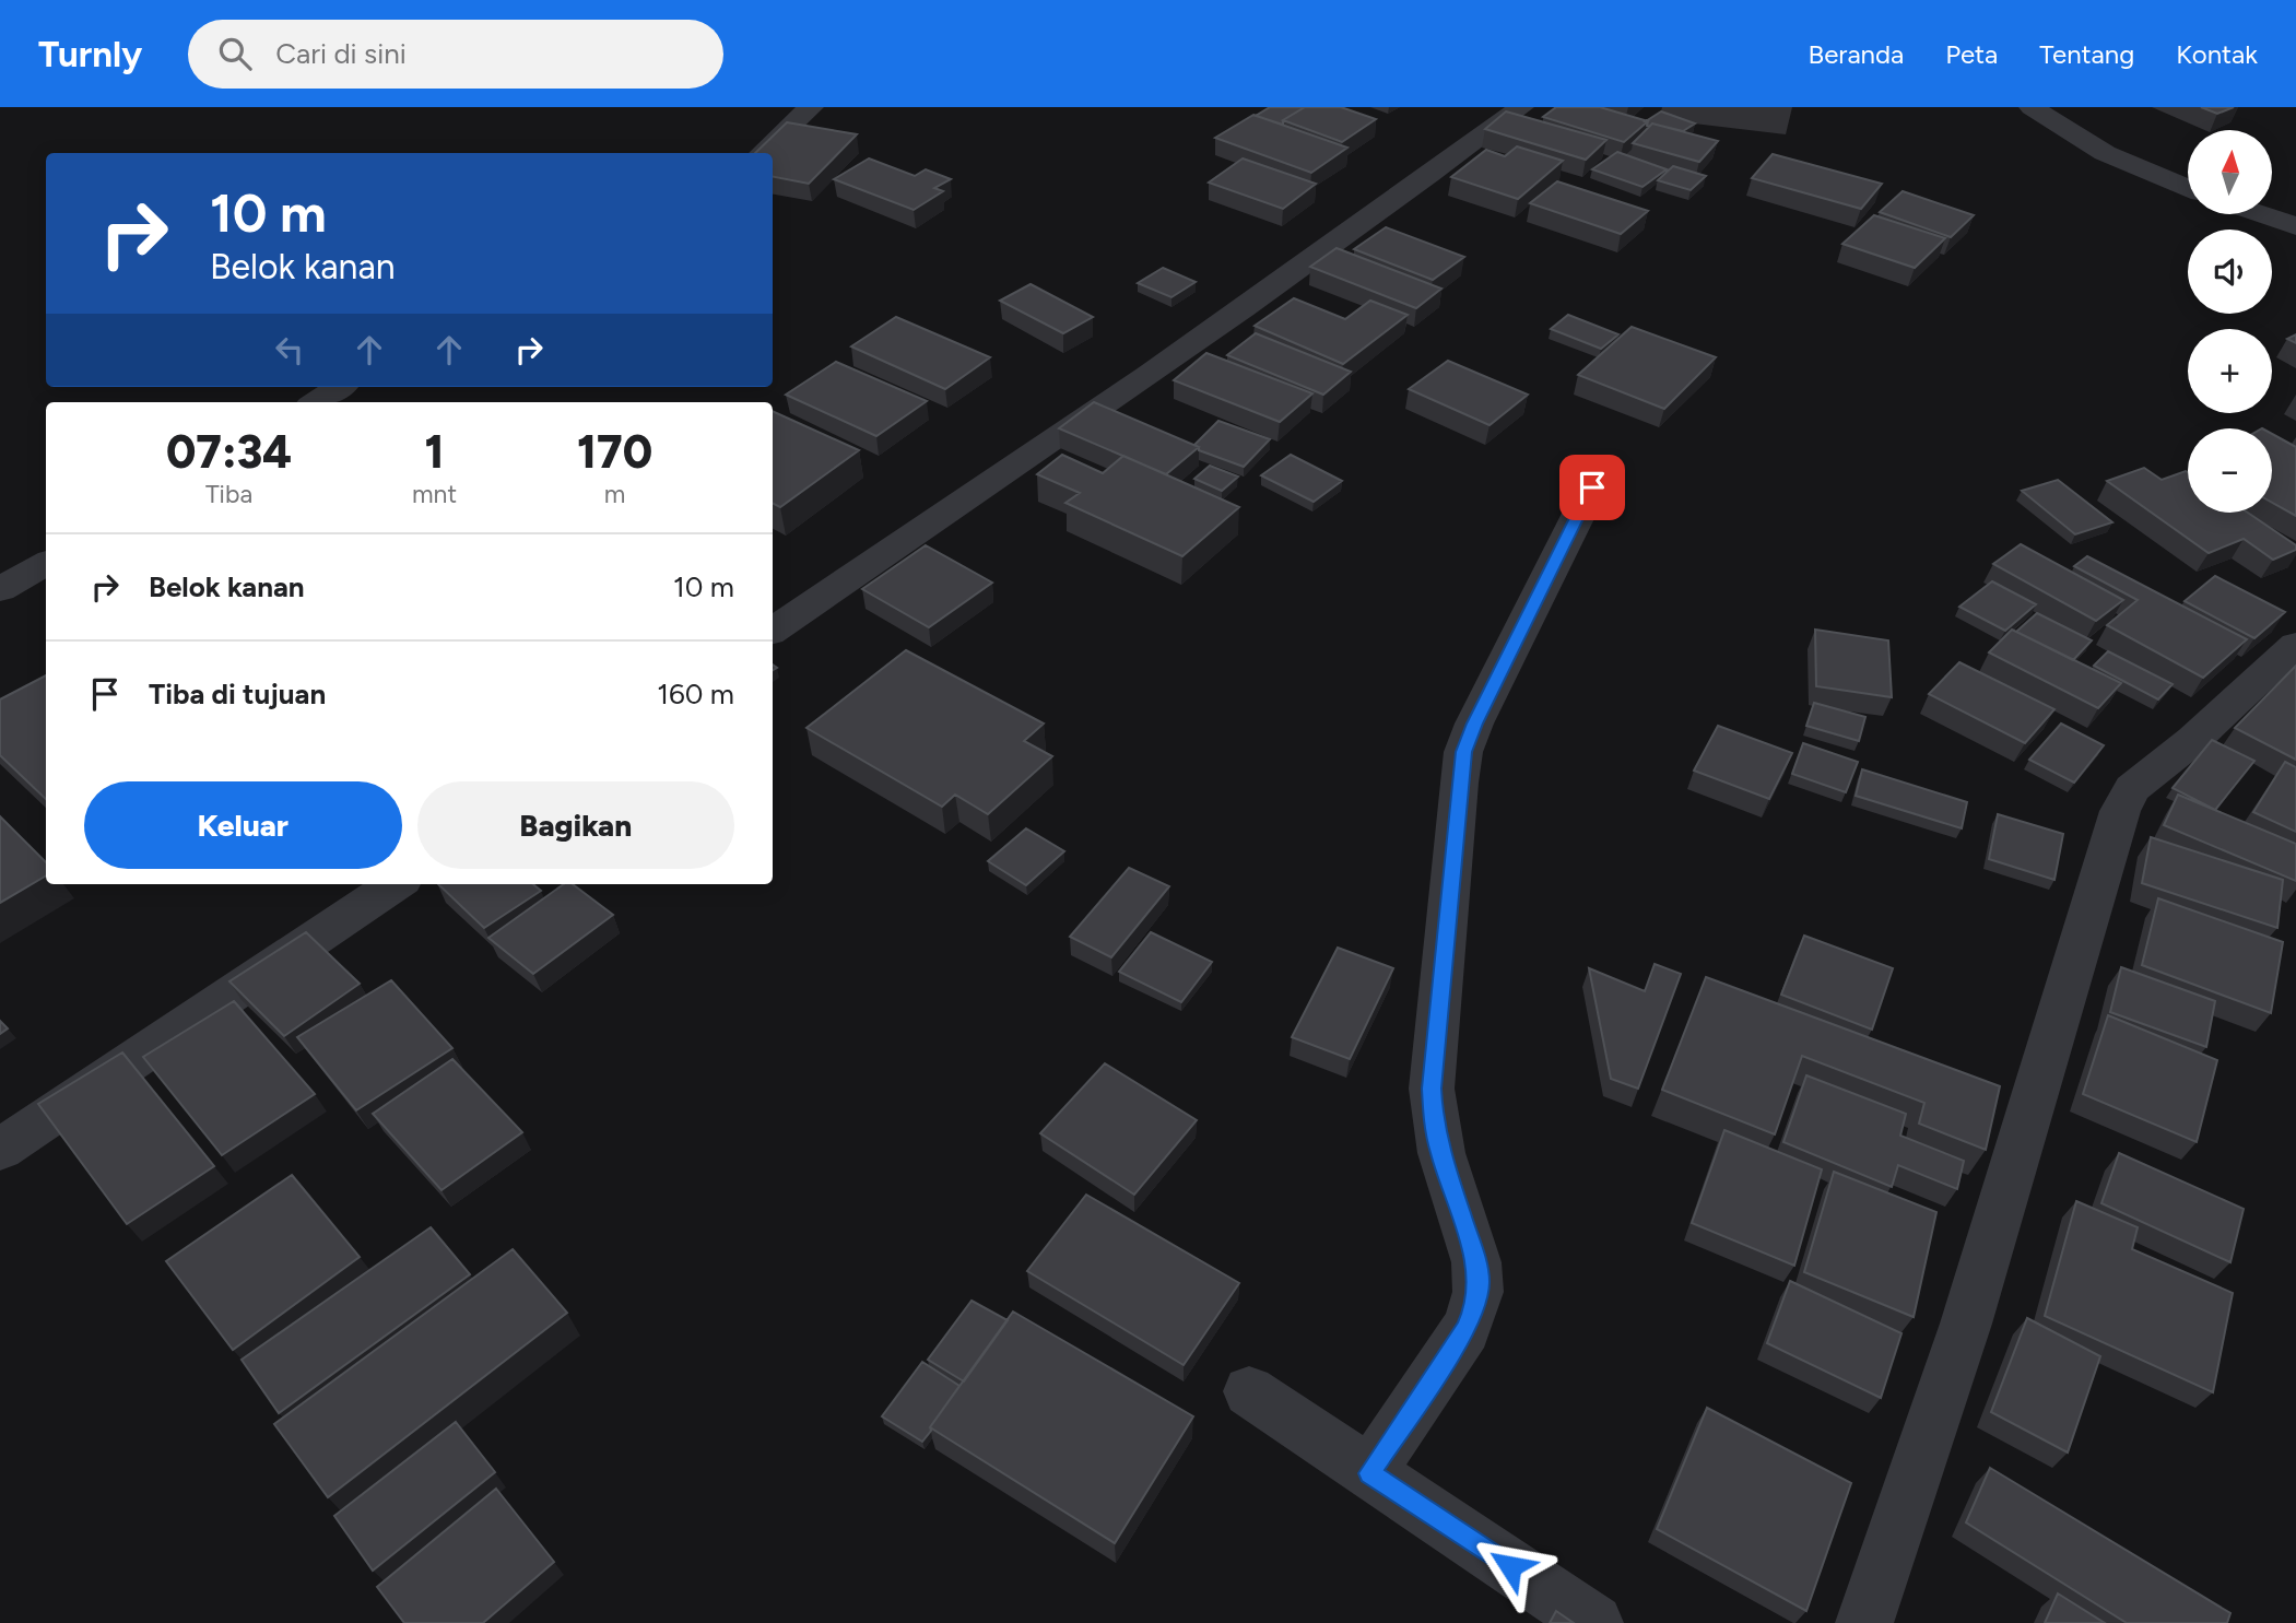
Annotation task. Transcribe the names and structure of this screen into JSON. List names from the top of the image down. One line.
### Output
{"north":"top","page":{"header":"Turnly","search":"Cari di sini","nav":["Beranda","Peta","Tentang","Kontak"],"map_buttons":["+","−"],"turn":["10 m","Belok kanan"],"eta":["07:34","Tiba","1","mnt","170","m"],"list":[{"name":"Belok kanan","value":"10 m"},{"name":"Tiba di tujuan","value":"160 m"}],"buttons":["Keluar","Bagikan"]}}
